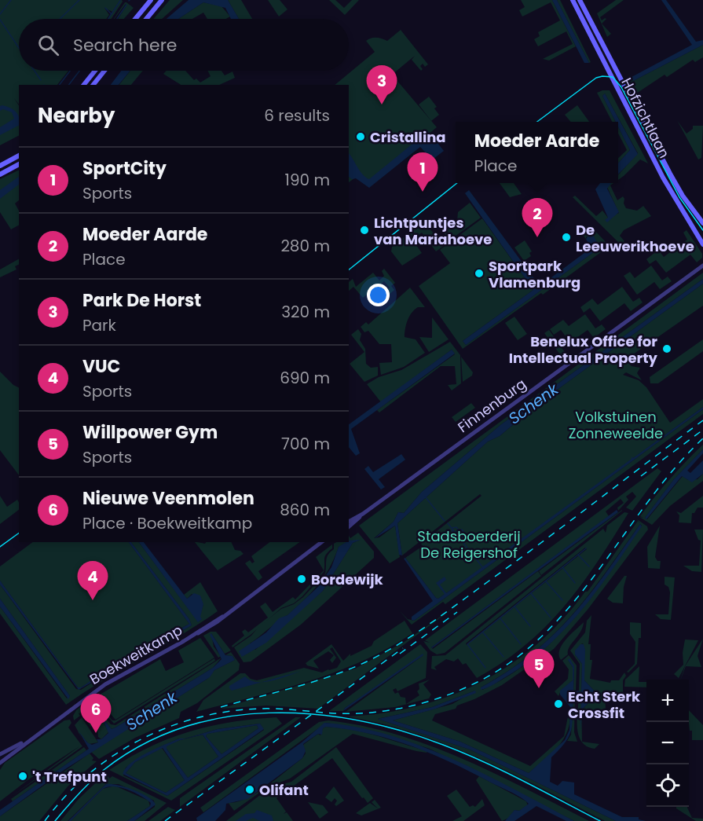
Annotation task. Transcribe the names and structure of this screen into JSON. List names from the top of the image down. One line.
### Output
{"streets":{"main road":["Hofzichtlaan"],"street":["Finnenburg","Boekweitkamp"]},"water":["Schenk"],"parks":["Volkstuinen Zonneweelde","Stadsboerderij De Reigershof"],"places":["Cristallina","Lichtpuntjes van Mariahoeve","De Leeuwerikhoeve","Sportpark Vlamenburg","Benelux Office for Intellectual Property","Bordewijk","Echt Sterk Crossfit","'t Trefpunt","Olifant"],"page":{"search":"Search here","pins":["3","1","2","4","5","6"],"heading":["Nearby","6 results"],"popup":["Moeder Aarde","Place"],"list":[{"mark":"1","name":"SportCity","note":"Sports","value":"190 m"},{"mark":"2","name":"Moeder Aarde","note":"Place","value":"280 m"},{"mark":"3","name":"Park De Horst","note":"Park","value":"320 m"},{"mark":"4","name":"VUC","note":"Sports","value":"690 m"},{"mark":"5","name":"Willpower Gym","note":"Sports","value":"700 m"},{"mark":"6","name":"Nieuwe Veenmolen","note":"Place · Boekweitkamp","value":"860 m"}],"map_buttons":["+","−"]}}
